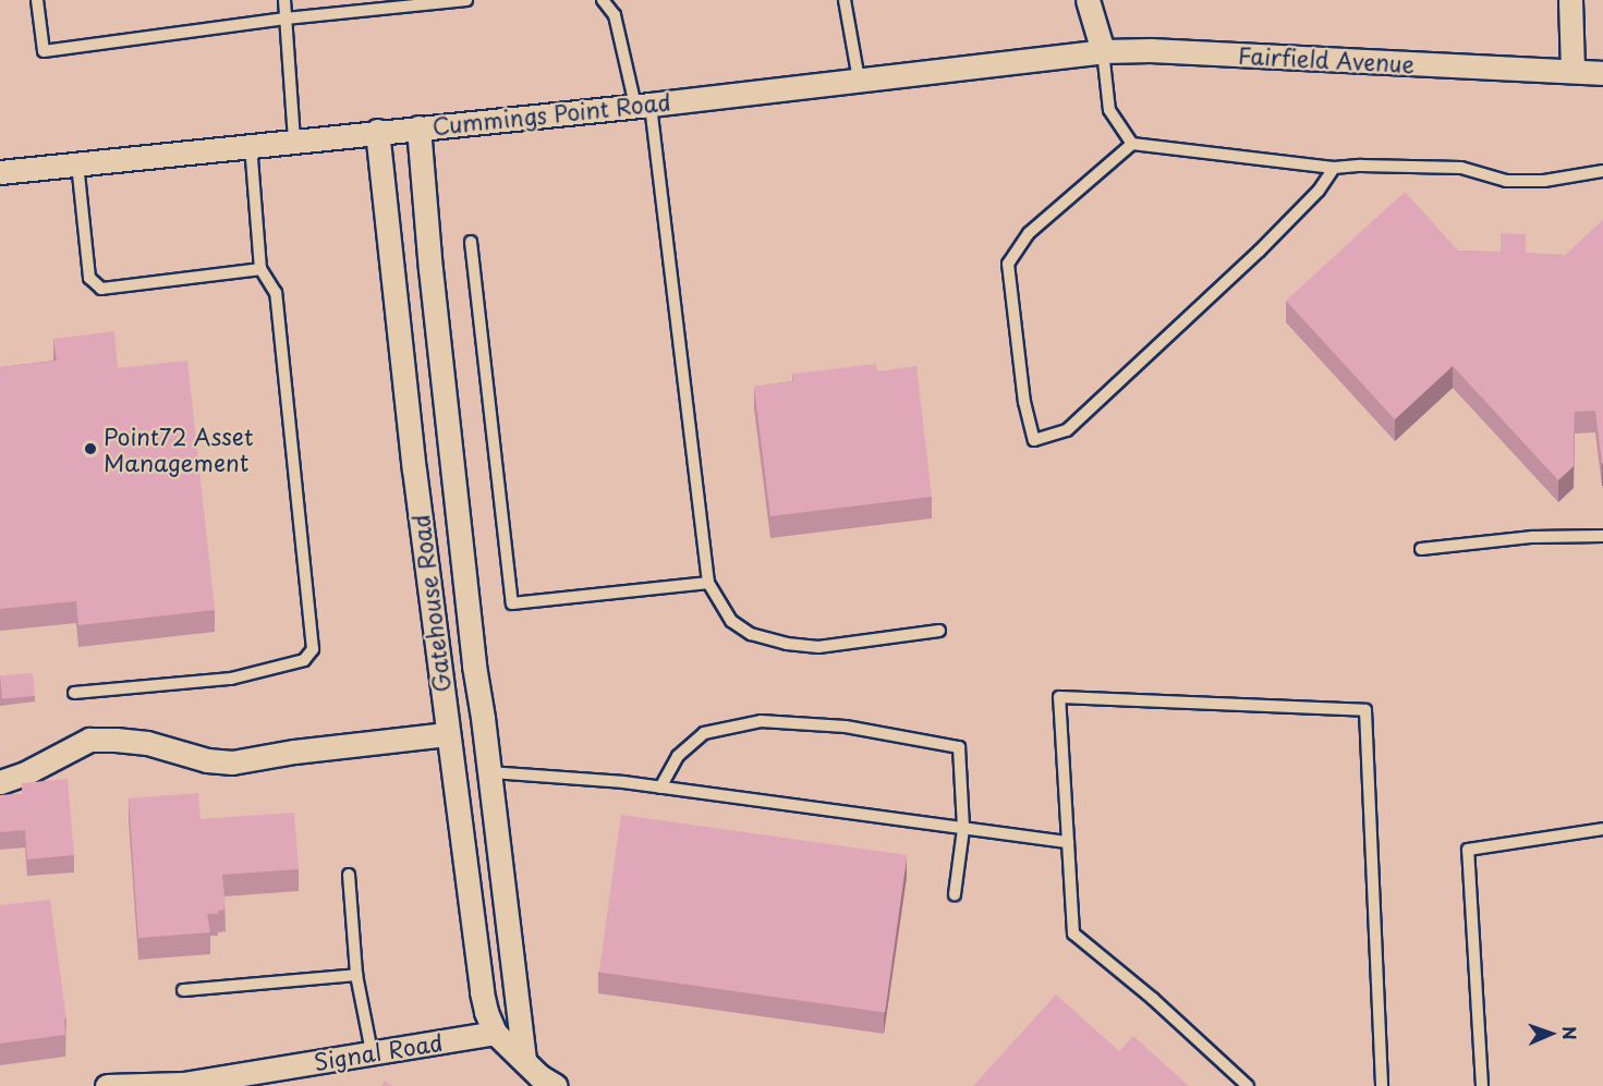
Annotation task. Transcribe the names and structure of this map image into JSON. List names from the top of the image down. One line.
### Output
{"streets":{"street":["Fairfield Avenue","Cummings Point Road","Gatehouse Road","Signal Road"]},"crossings":[["Fairfield Avenue","Cummings Point Road"],["Cummings Point Road","Gatehouse Road"],["Gatehouse Road","Signal Road"]],"places":["Point72 Asset Management"],"north":"right"}
